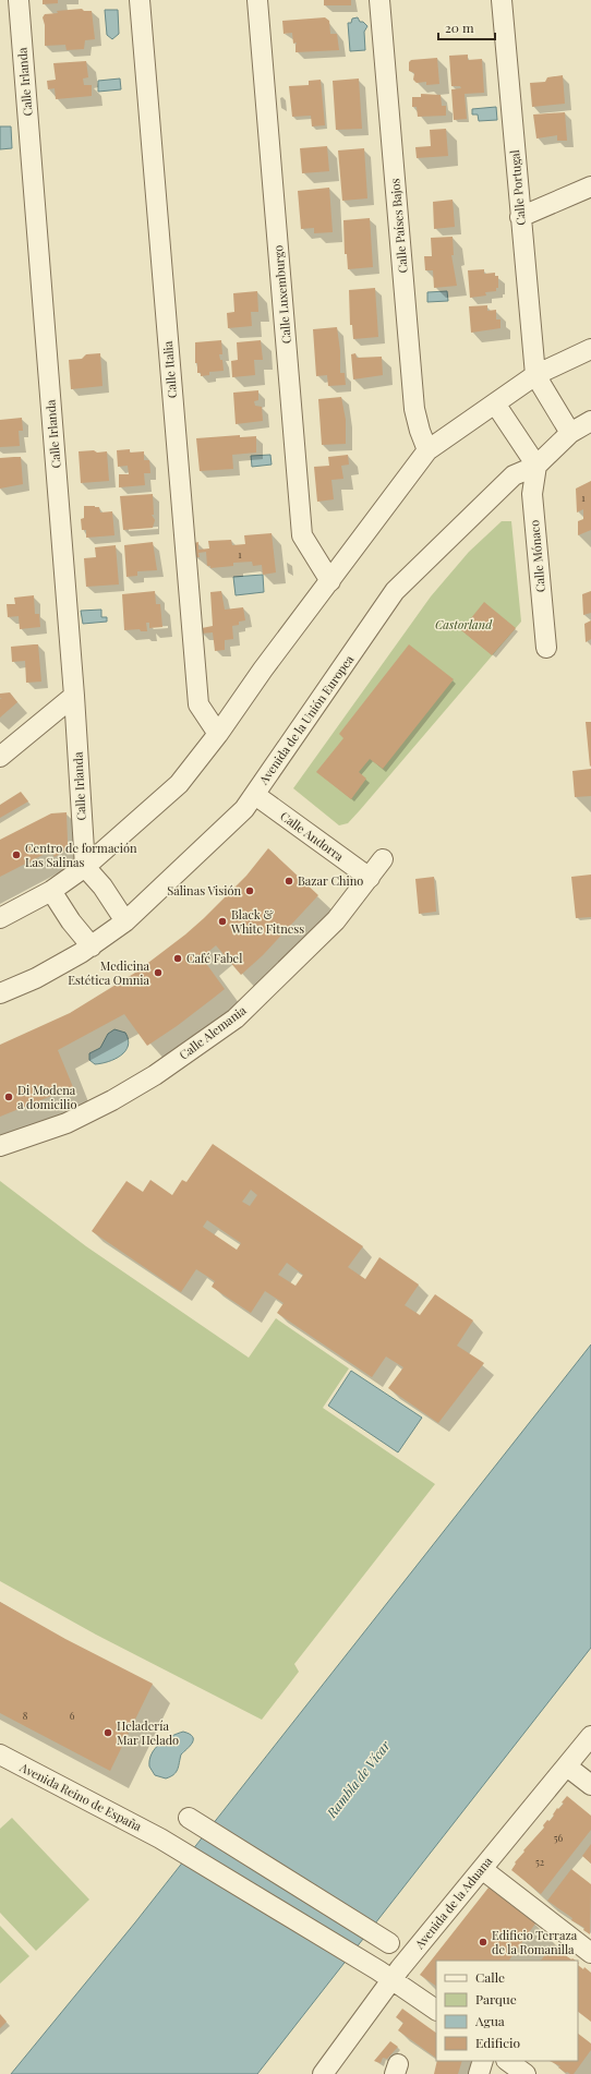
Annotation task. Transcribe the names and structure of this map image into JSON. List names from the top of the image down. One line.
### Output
{"streets":{"street":["Calle Irlanda","Calle Portugal","Calle Países Bajos","Calle Luxemburgo","Calle Italia","Calle Mónaco","Avenida de la Unión Europea","Calle Andorra","Calle Alemania","Avenida Reino de España","Avenida de la Aduana"]},"crossings":[["Calle Mónaco","Avenida de la Unión Europea"],["Avenida de la Unión Europea","Calle Andorra"],["Calle Andorra","Calle Alemania"],["Avenida Reino de España","Avenida de la Aduana"]],"water":["Rambla de Vícar"],"parks":["Castorland"],"places":["Centro de formación Las Salinas","Bazar Chino","Salinas Visión","Black & White Fitness","Café Fabel","Medicina Estética Omnia","Di Modena a domicilio","Heladería Mar Helado","Edificio Terraza de la Romanilla"],"house_numbers":["1","1","8","6","56","52"],"legend":["Calle","Parque","Agua","Edificio"],"scale_bar":"20 m"}
